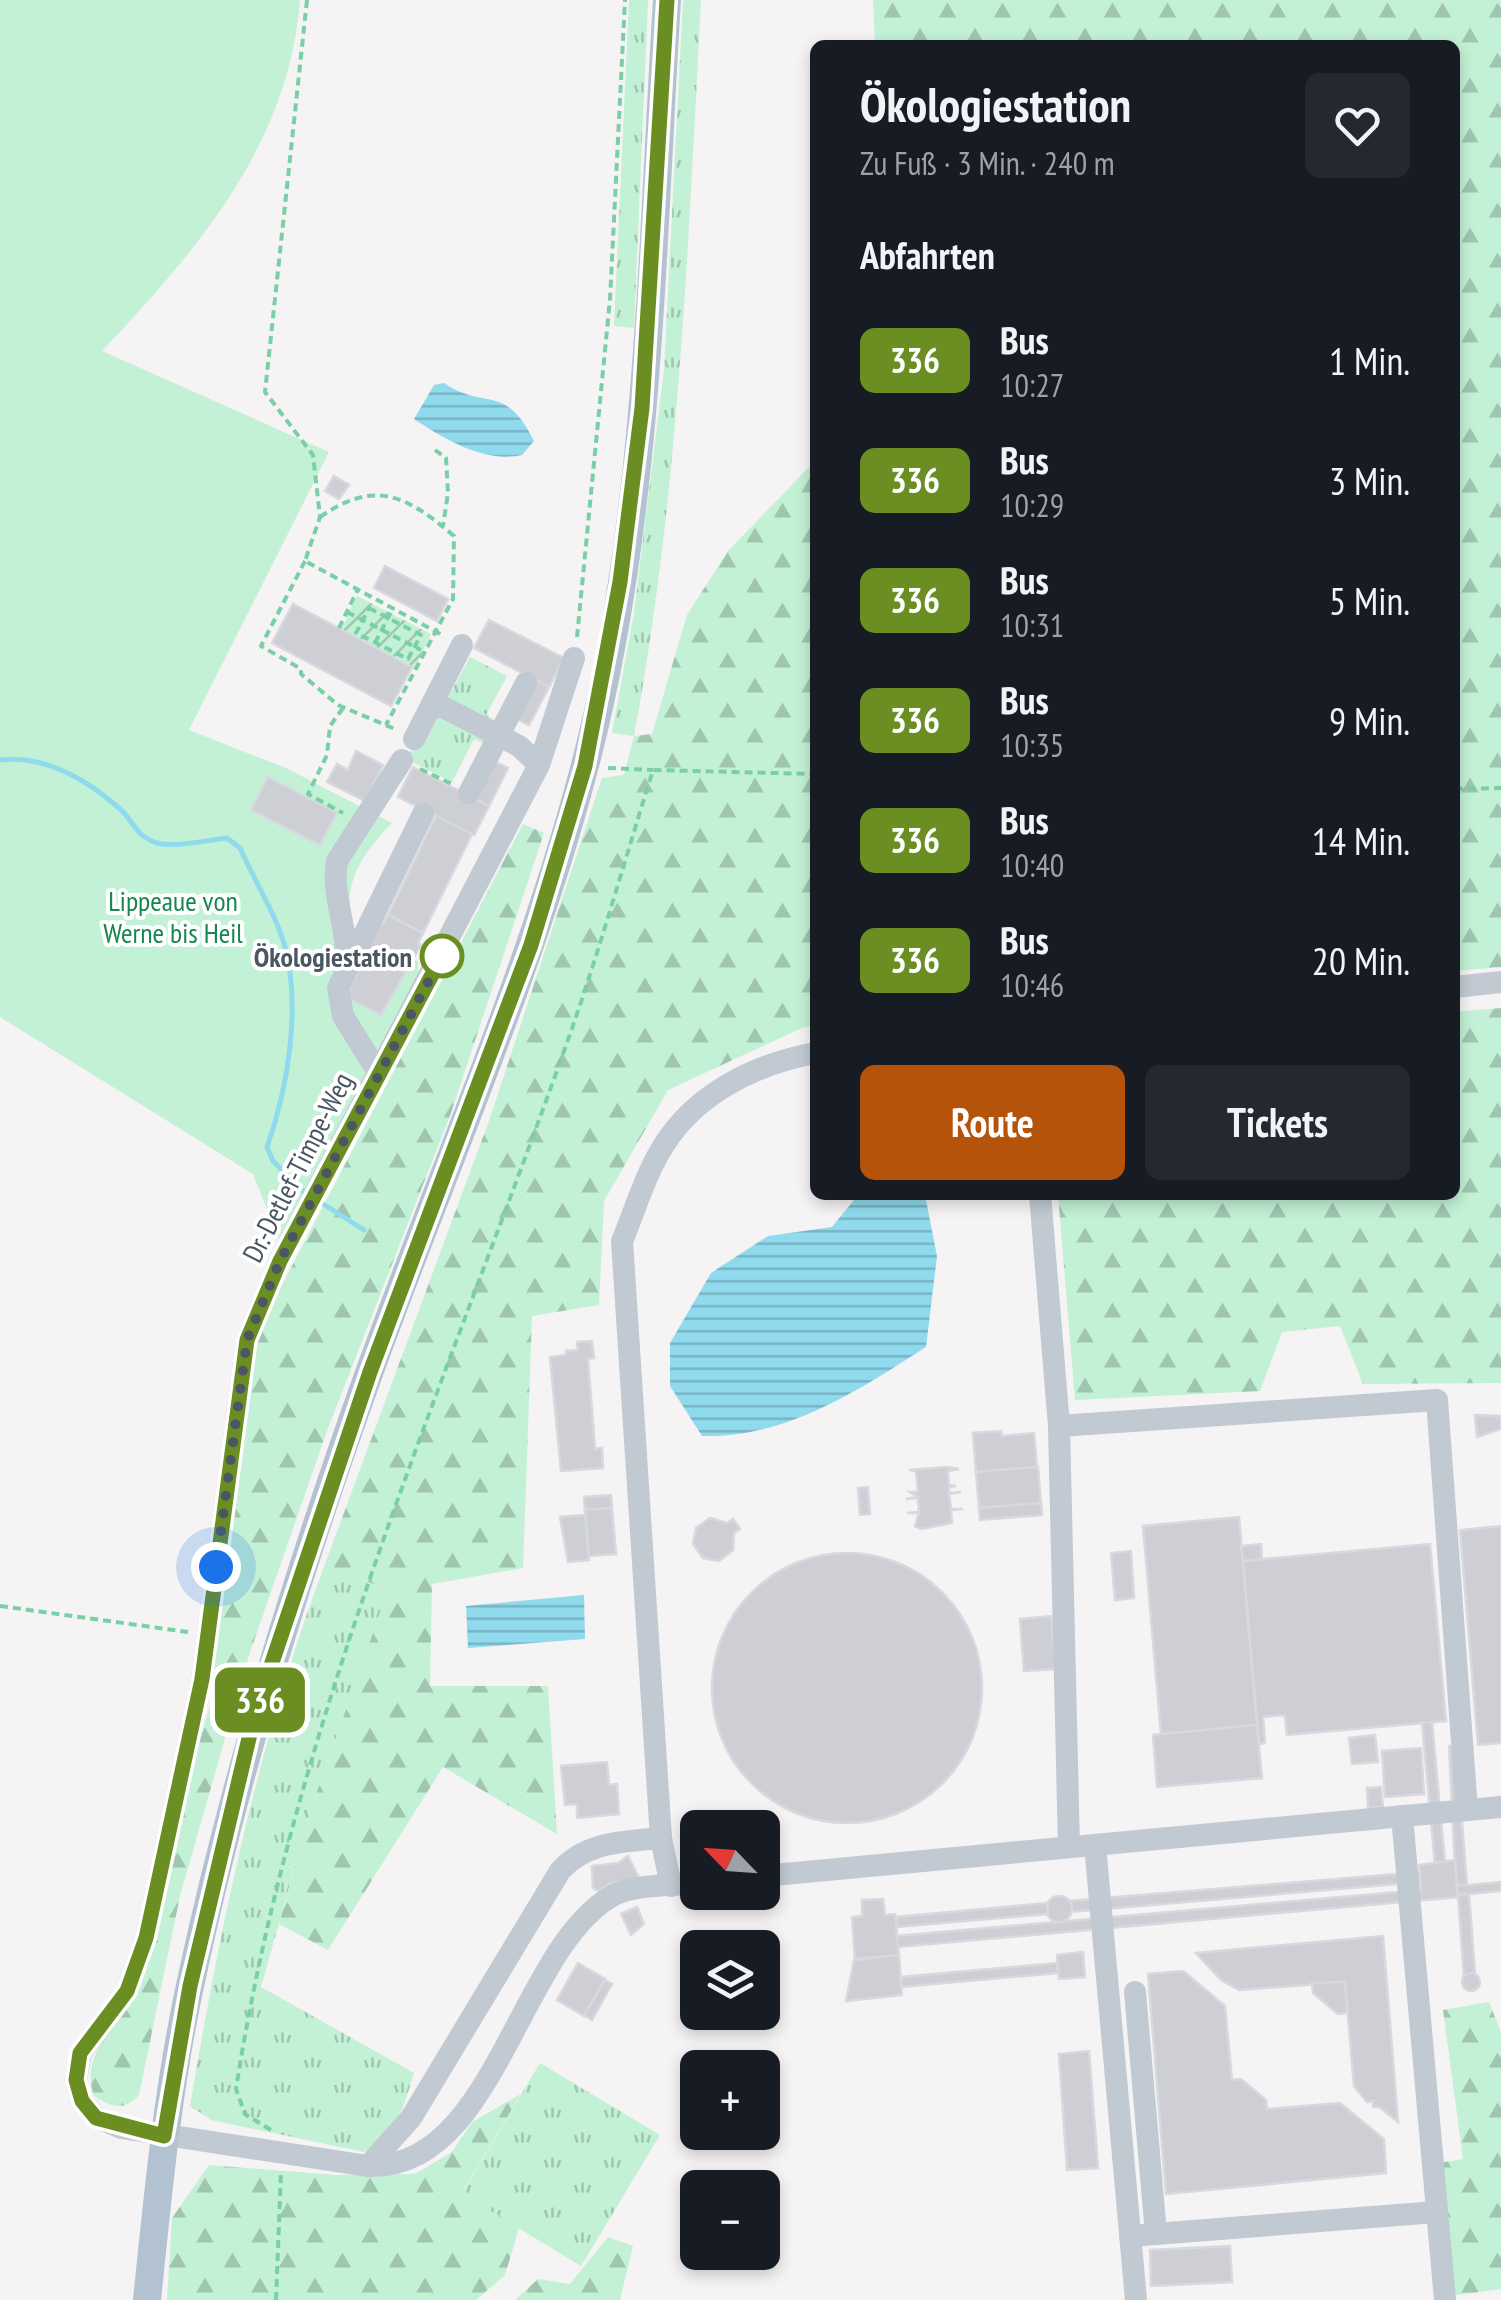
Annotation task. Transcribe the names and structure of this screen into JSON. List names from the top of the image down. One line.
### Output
{"streets":{"lane":["Dr.-Detlef-Timpe-Weg"]},"parks":["Lippeaue von Werne bis Heil"],"places":["Ökologiestation"],"lines":["bus line 336"],"north":"top left","page":{"on_map":"336","heading":[["Ökologiestation","Zu Fuß · 3 Min. · 240 m"],"Abfahrten"],"list":[{"mark":"336","name":"Bus","note":"10:27","value":"1 Min."},{"mark":"336","name":"Bus","note":"10:29","value":"3 Min."},{"mark":"336","name":"Bus","note":"10:31","value":"5 Min."},{"mark":"336","name":"Bus","note":"10:35","value":"9 Min."},{"mark":"336","name":"Bus","note":"10:40","value":"14 Min."},{"mark":"336","name":"Bus","note":"10:46","value":"20 Min."}],"buttons":["Route","Tickets"],"map_buttons":["+","−"]}}
